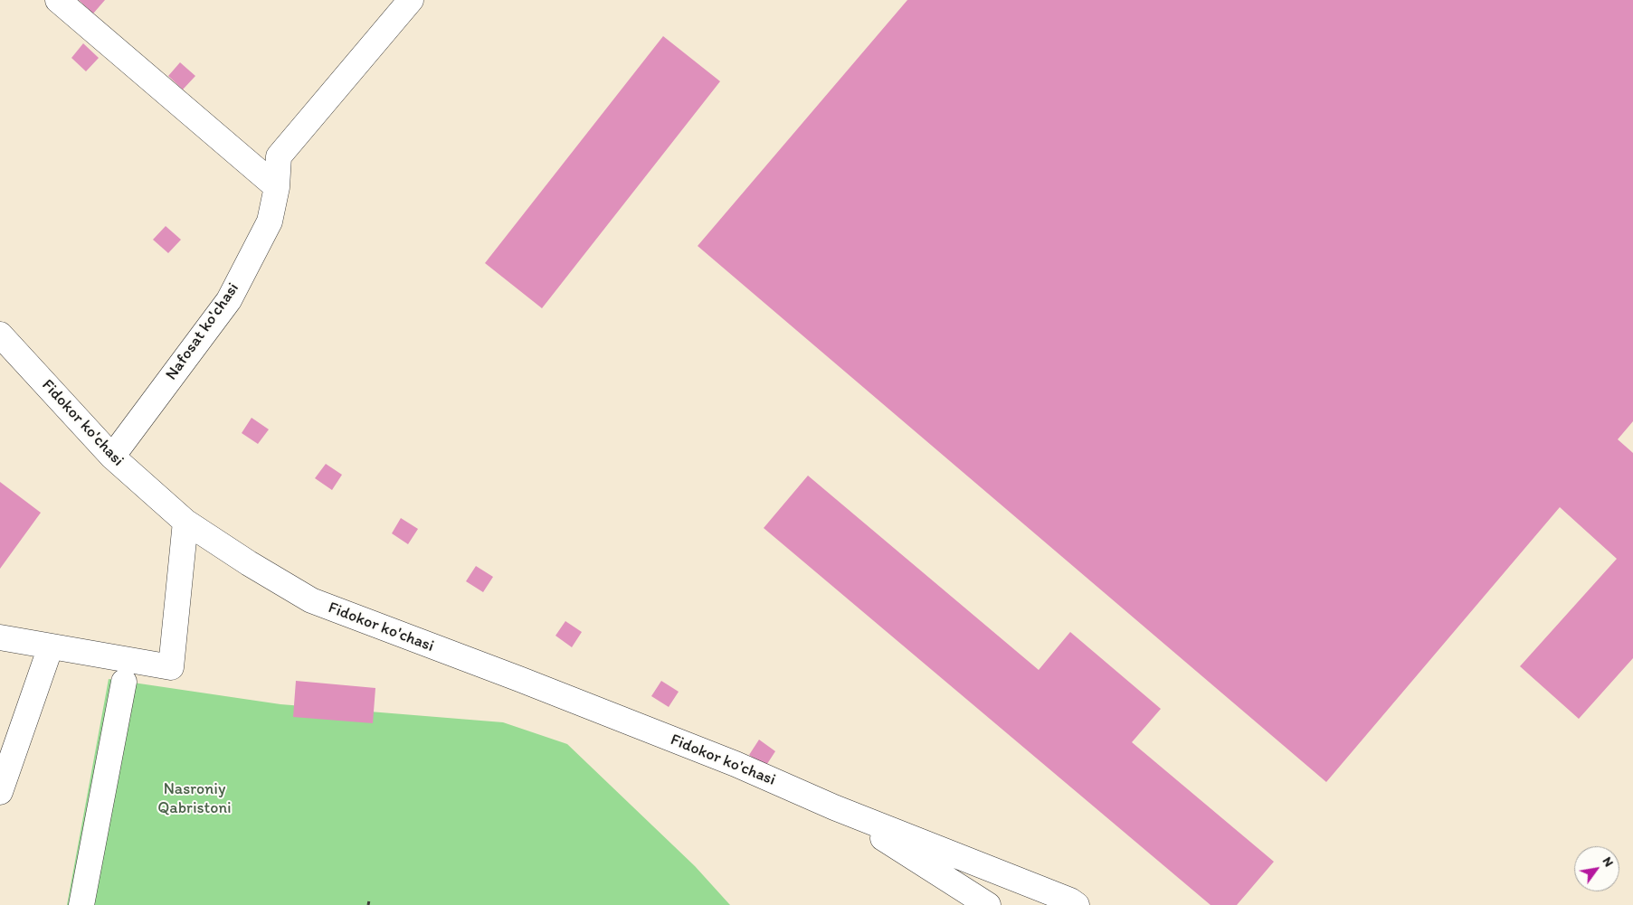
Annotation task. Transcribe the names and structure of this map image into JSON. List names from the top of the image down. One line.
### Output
{"streets":{"street":["Nafosat ko'chasi","Fidokor ko'chasi"]},"crossings":[["Nafosat ko'chasi","Fidokor ko'chasi"]],"parks":["Nasroniy Qabristoni"],"north":"top right"}
